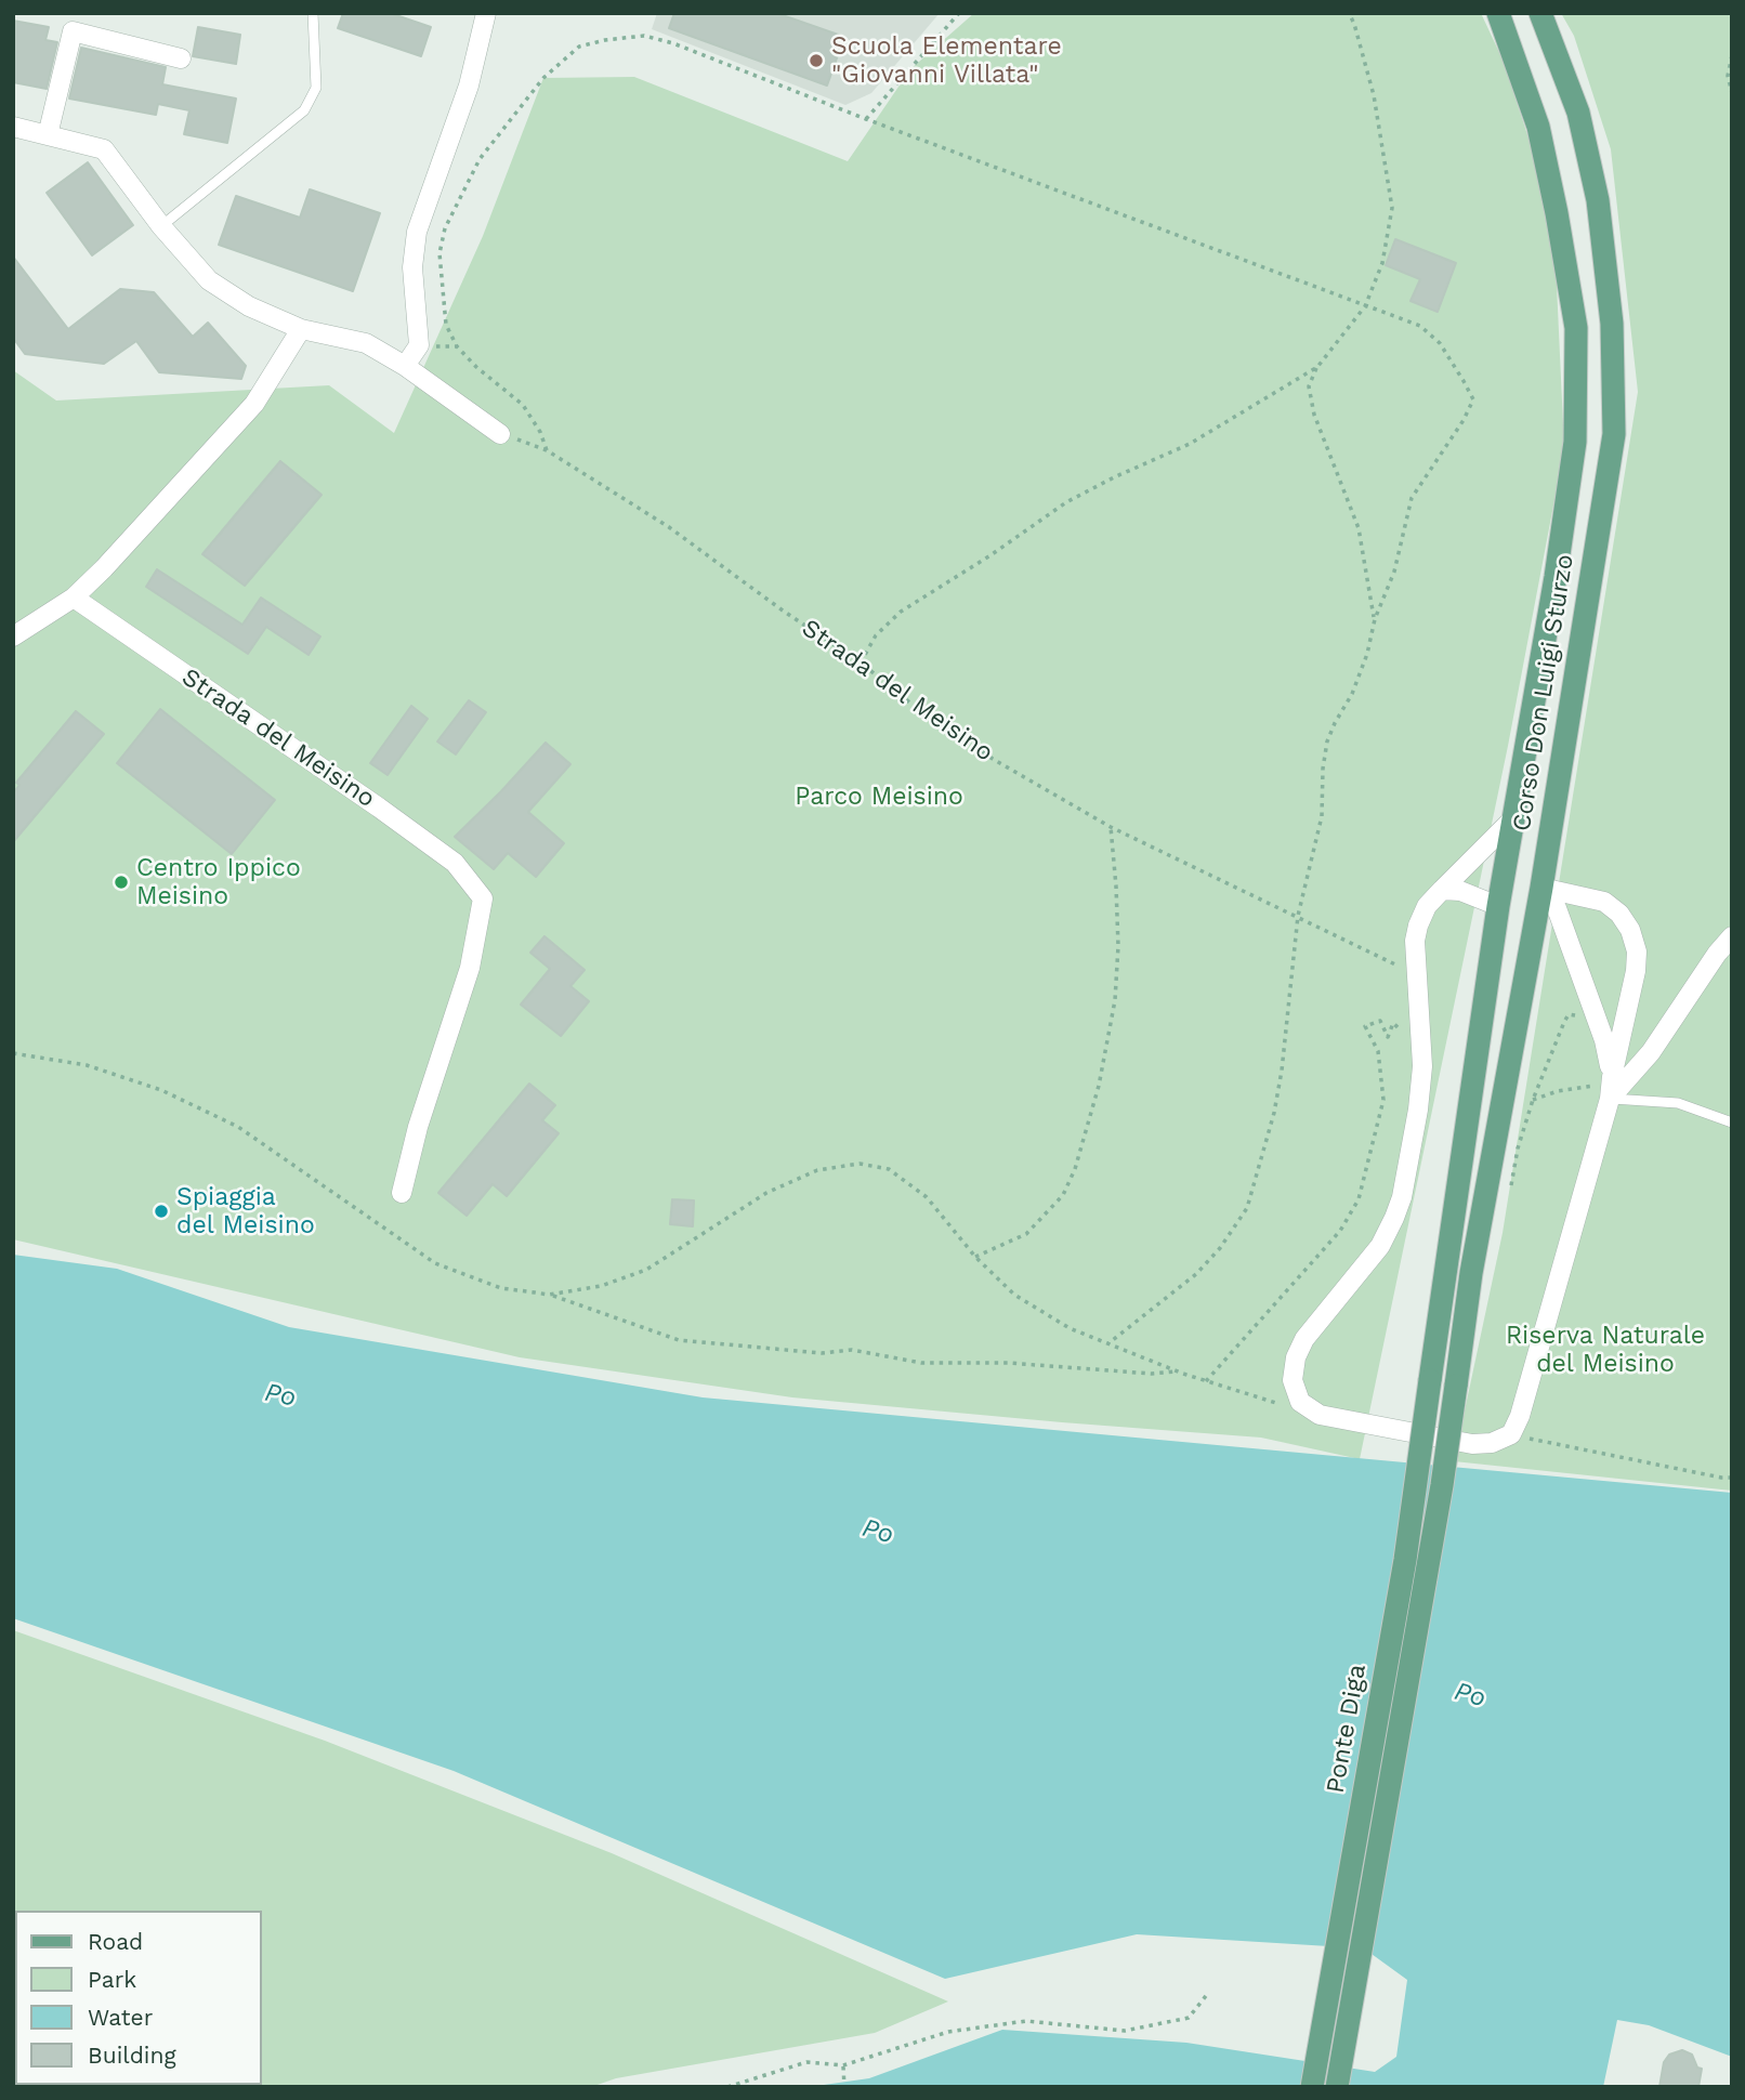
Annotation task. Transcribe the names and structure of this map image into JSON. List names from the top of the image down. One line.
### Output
{"streets":{"main road":["Corso Don Luigi Sturzo","Ponte Diga"],"street":["Strada del Meisino"]},"crossings":[["Corso Don Luigi Sturzo","Ponte Diga"]],"water":["Po"],"parks":["Parco Meisino","Riserva Naturale del Meisino"],"places":["Scuola Elementare \"Giovanni Villata\"","Centro Ippico Meisino","Spiaggia del Meisino"],"legend":["Road","Park","Water","Building"]}
